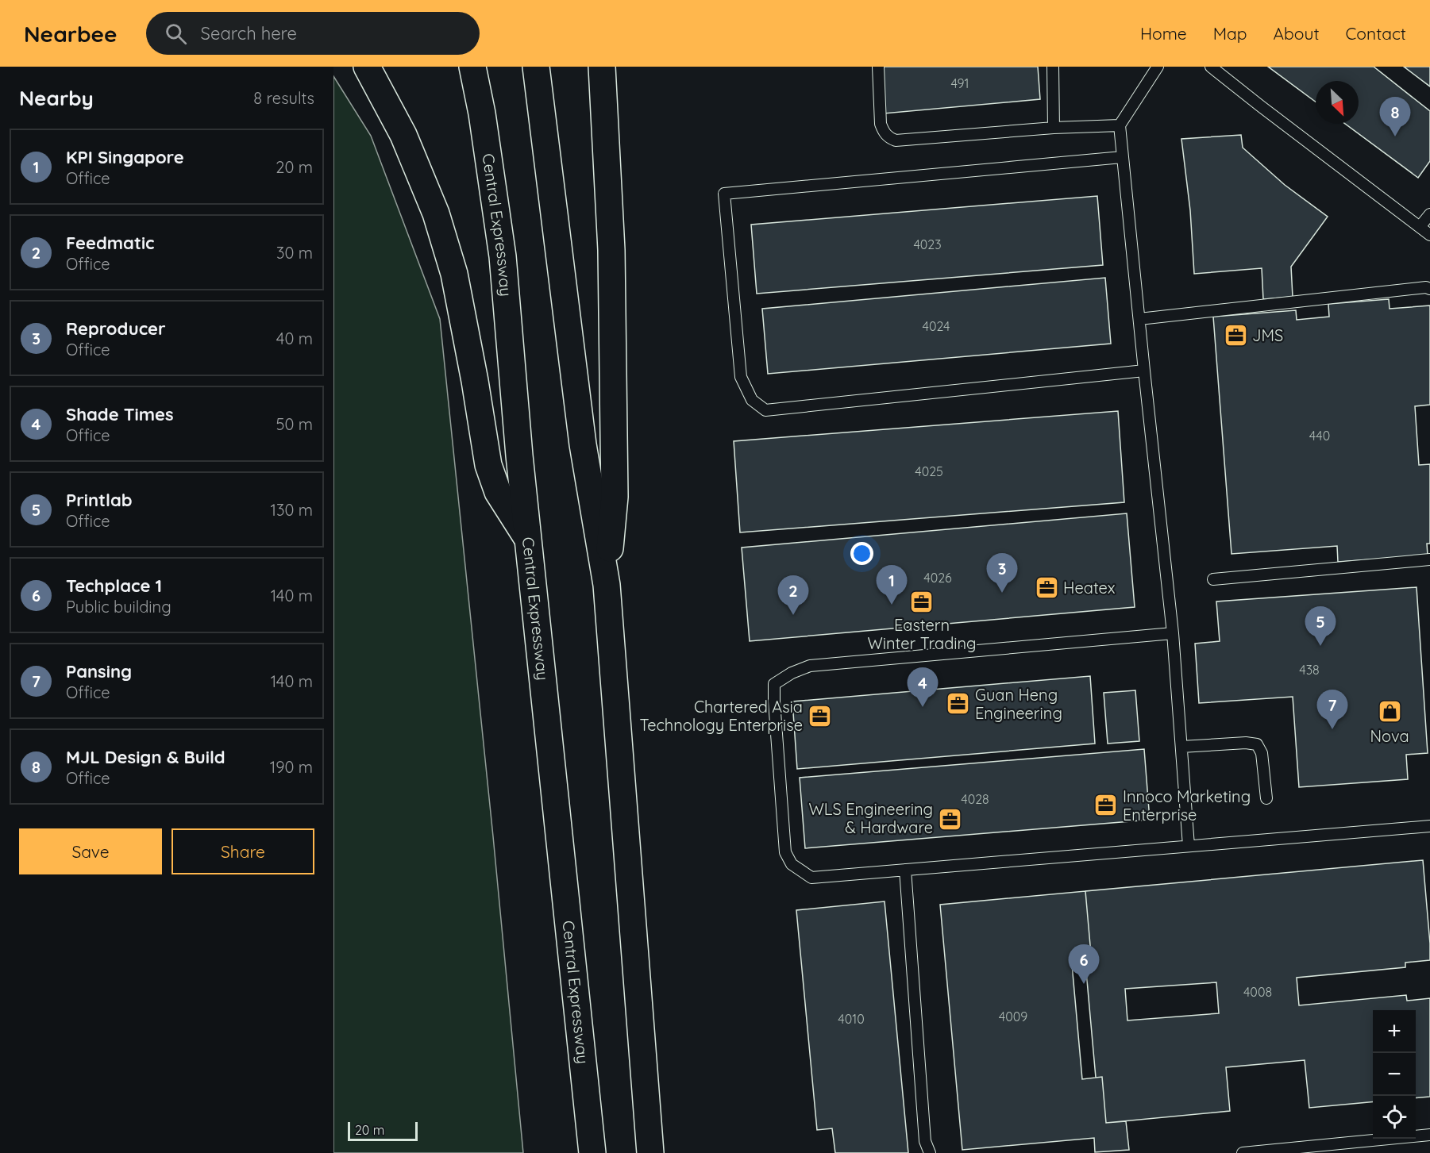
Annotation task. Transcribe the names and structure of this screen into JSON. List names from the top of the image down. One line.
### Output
{"streets":{"highway":["Central Expressway"]},"places":{"office":["JMS","Heatex","Eastern Winter Trading","Guan Heng Engineering","Chartered Asia Technology Enterprise","Innoco Marketing Enterprise","WLS Engineering & Hardware"],"shop":["Nova"]},"house_numbers":["491","4023","4024","440","4025","4026","438","4028","4008","4009","4010"],"scale_bar":"20 m","north":"bottom right","page":{"header":"Nearbee","search":"Search here","nav":["Home","Map","About","Contact"],"heading":["Nearby","8 results"],"pins":["8","3","1","2","5","4","7","6"],"list":[{"mark":"1","name":"KPI Singapore","note":"Office","value":"20 m"},{"mark":"2","name":"Feedmatic","note":"Office","value":"30 m"},{"mark":"3","name":"Reproducer","note":"Office","value":"40 m"},{"mark":"4","name":"Shade Times","note":"Office","value":"50 m"},{"mark":"5","name":"Printlab","note":"Office","value":"130 m"},{"mark":"6","name":"Techplace 1","note":"Public building","value":"140 m"},{"mark":"7","name":"Pansing","note":"Office","value":"140 m"},{"mark":"8","name":"MJL Design & Build","note":"Office","value":"190 m"}],"buttons":["Save","Share"],"map_buttons":["+","−"],"scale":"20 m"}}
